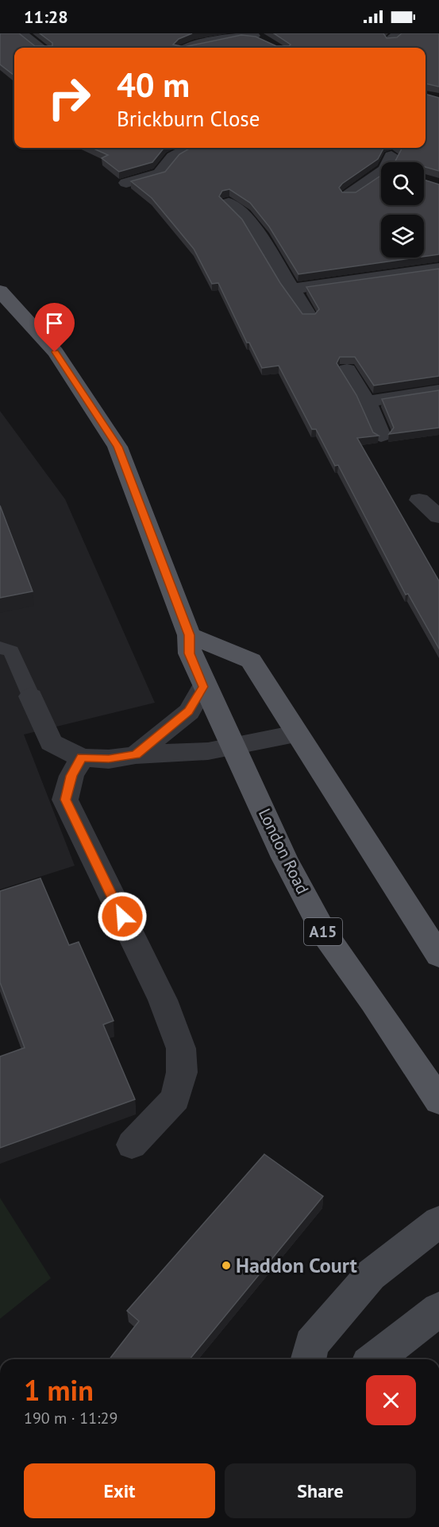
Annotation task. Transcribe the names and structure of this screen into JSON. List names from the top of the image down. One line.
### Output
{"streets":{"main road":["London Road","A15"]},"places":["Haddon Court"],"page":{"status":"11:28","turn":["40 m","Brickburn Close"],"heading":["1 min","190 m · 11:29"],"buttons":["Exit","Share"]}}
